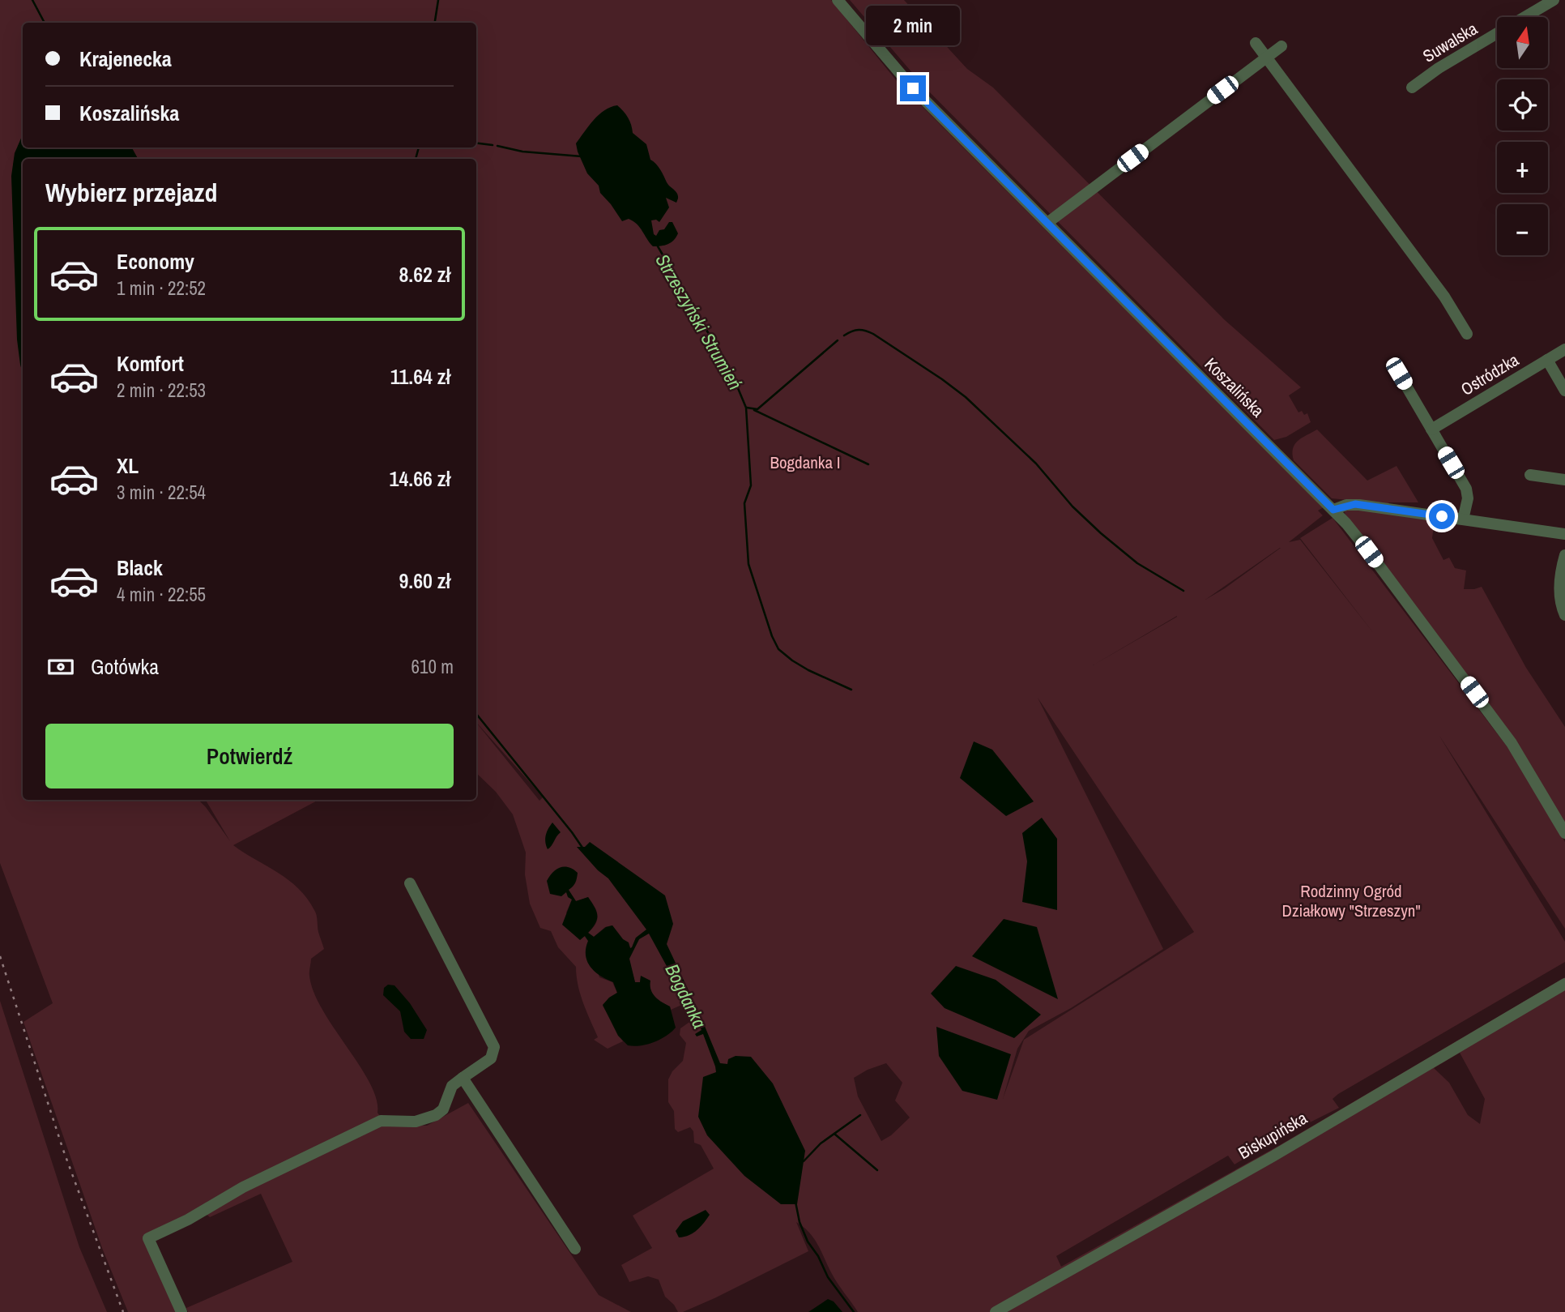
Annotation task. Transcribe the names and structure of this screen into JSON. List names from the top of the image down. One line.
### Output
{"streets":{"street":["Suwalska","Ostródzka","Koszalińska","Biskupińska"]},"water":["Strzeszyński Strumień","Bogdanka"],"parks":["Bogdanka I","Rodzinny Ogród Działkowy \"Strzeszyn\""],"north":"top","page":{"bubble":"2 min","map_buttons":["+","−"],"banner":["Krajenecka","Koszalińska"],"heading":"Wybierz przejazd","list":[{"name":"Economy","note":"1 min · 22:52","value":"8.62 zł"},{"name":"Komfort","note":"2 min · 22:53","value":"11.64 zł"},{"name":"XL","note":"3 min · 22:54","value":"14.66 zł"},{"name":"Black","note":"4 min · 22:55","value":"9.60 zł"}],"pay":["Gotówka","610 m"],"buttons":"Potwierdź"}}
